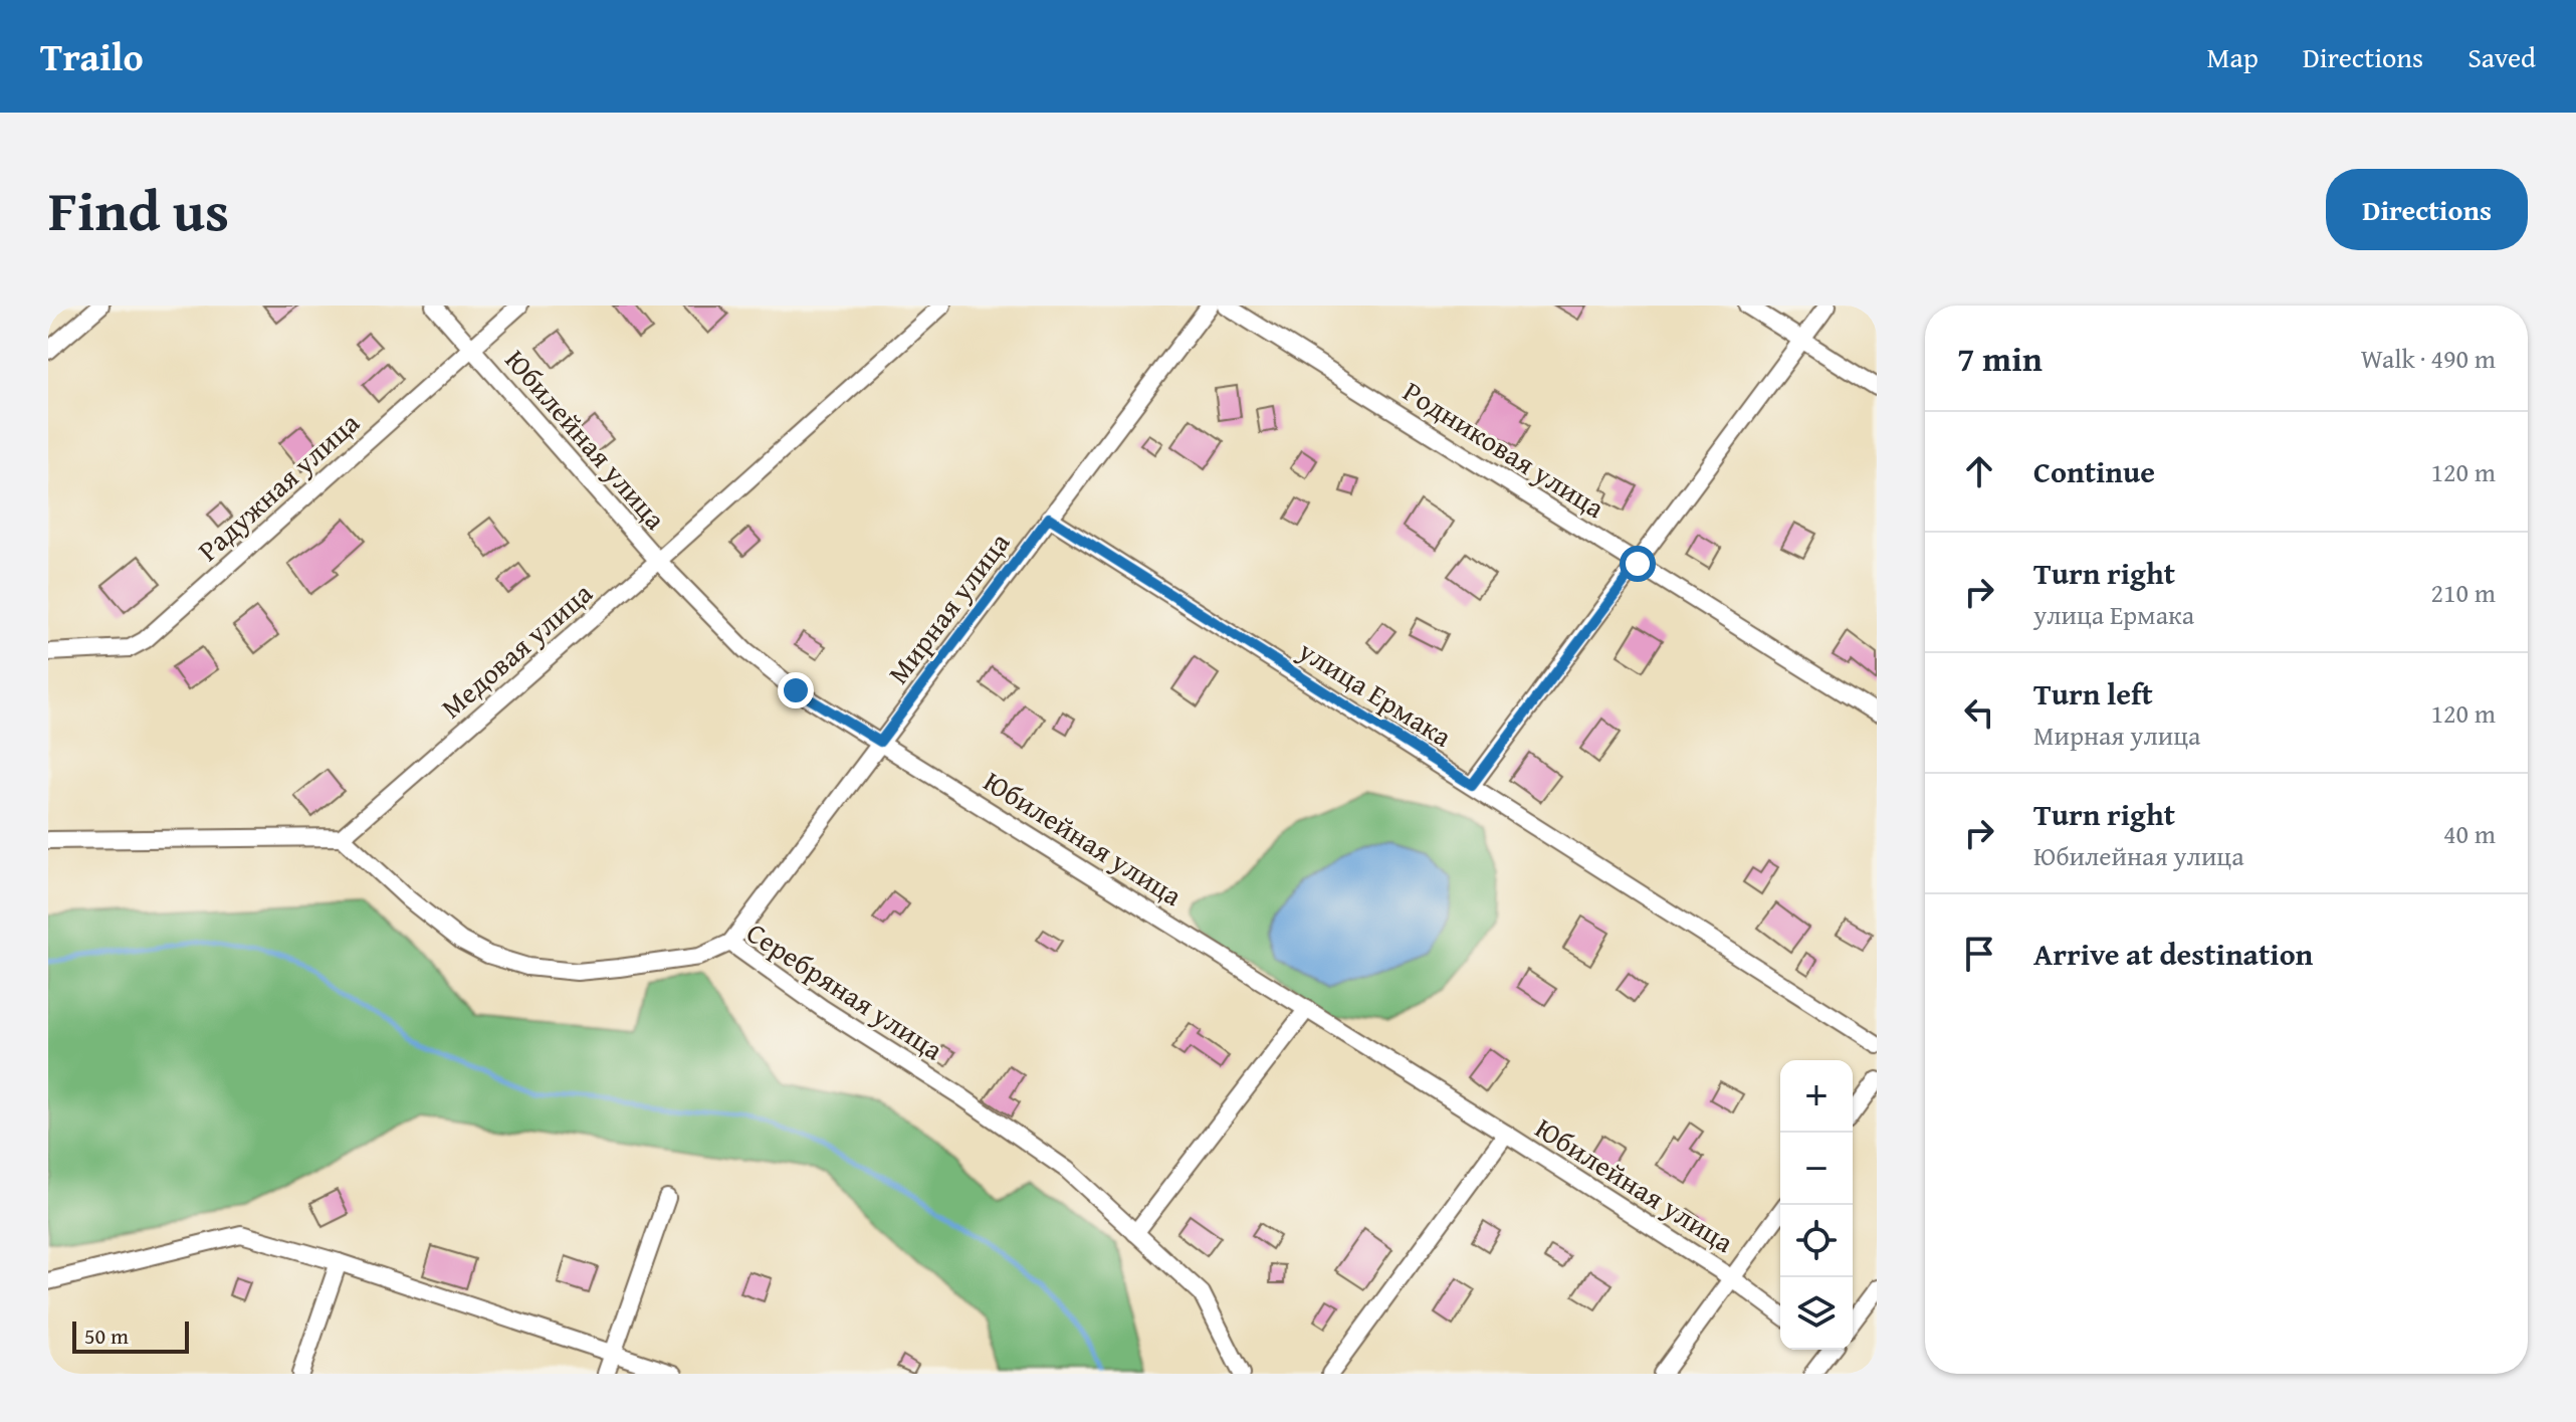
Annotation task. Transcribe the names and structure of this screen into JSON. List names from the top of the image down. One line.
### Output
{"streets":{"street":["Юбилейная улица","Родниковая улица","Радужная улица","Мирная улица","Медовая улица","улица Ермака","Серебряная улица"]},"crossings":[["Юбилейная улица","Радужная улица"],["Юбилейная улица","Мирная улица"],["Юбилейная улица","Медовая улица"],["Мирная улица","улица Ермака"],["Мирная улица","Серебряная улица"],["Медовая улица","Серебряная улица"]],"scale_bar":"50 m","page":{"header":"Trailo","nav":["Map","Directions","Saved"],"title":"Find us","buttons":"Directions","heading":["7 min","Walk · 490 m"],"list":[["Continue","120 m"],["Turn right","улица Ермака","210 m"],["Turn left","Мирная улица","120 m"],["Turn right","Юбилейная улица","40 m"],"Arrive at destination"],"map_buttons":["+","−"],"scale":"50 m"}}
